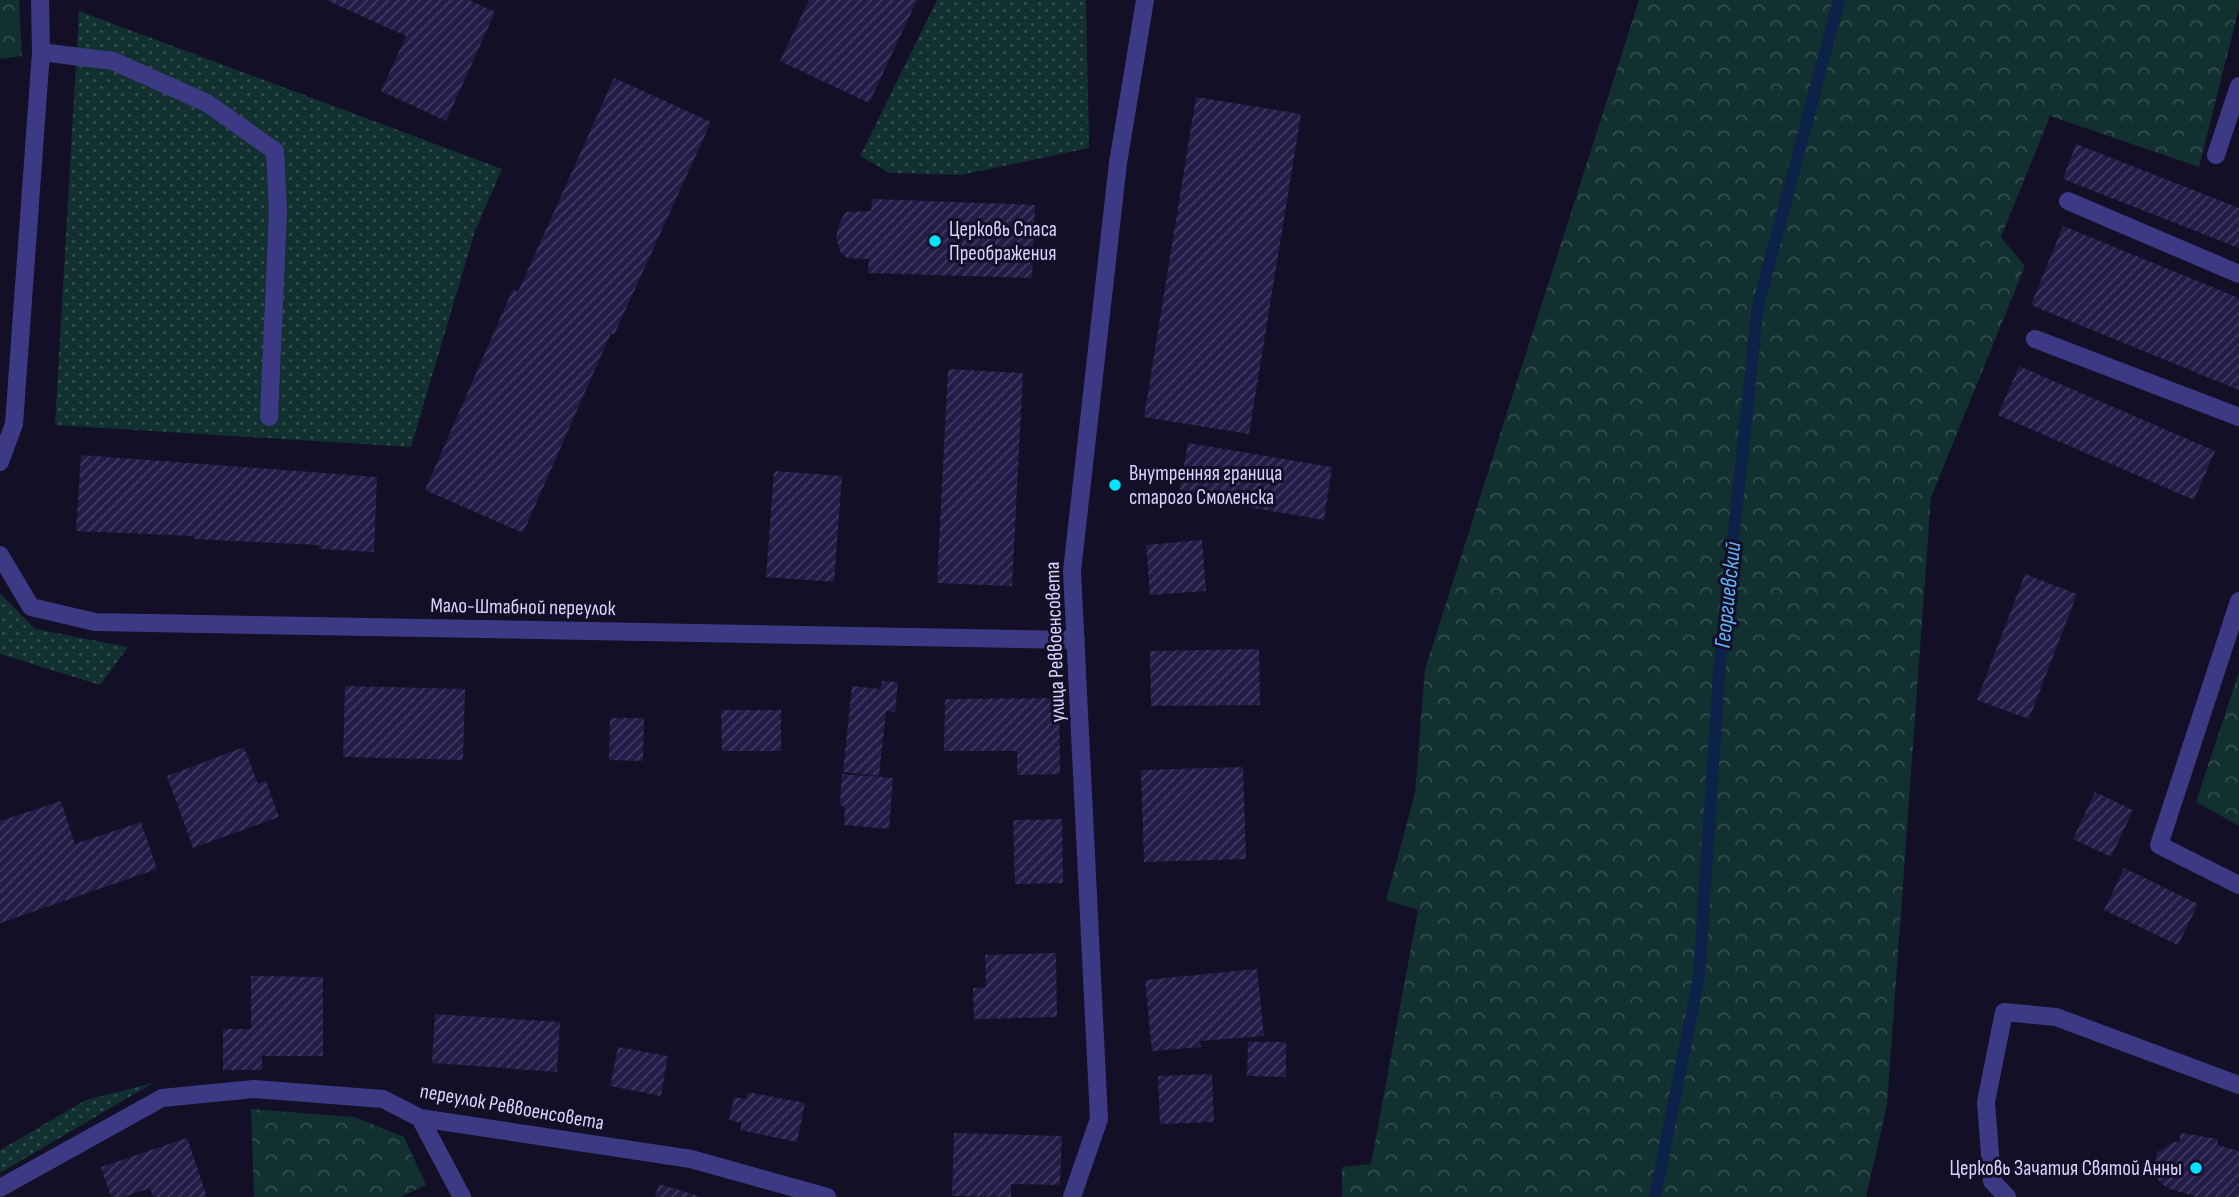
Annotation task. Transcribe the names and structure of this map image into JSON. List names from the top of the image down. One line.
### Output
{"streets":{"street":["Мало-Штабной переулок","улица Реввоенсовета","переулок Реввоенсовета"]},"crossings":[["Мало-Штабной переулок","улица Реввоенсовета"]],"water":["Георгиевский"],"places":["Церковь Спаса Преображения","Внутренняя граница старого Смоленска","Церковь Зачатия Святой Анны"]}
